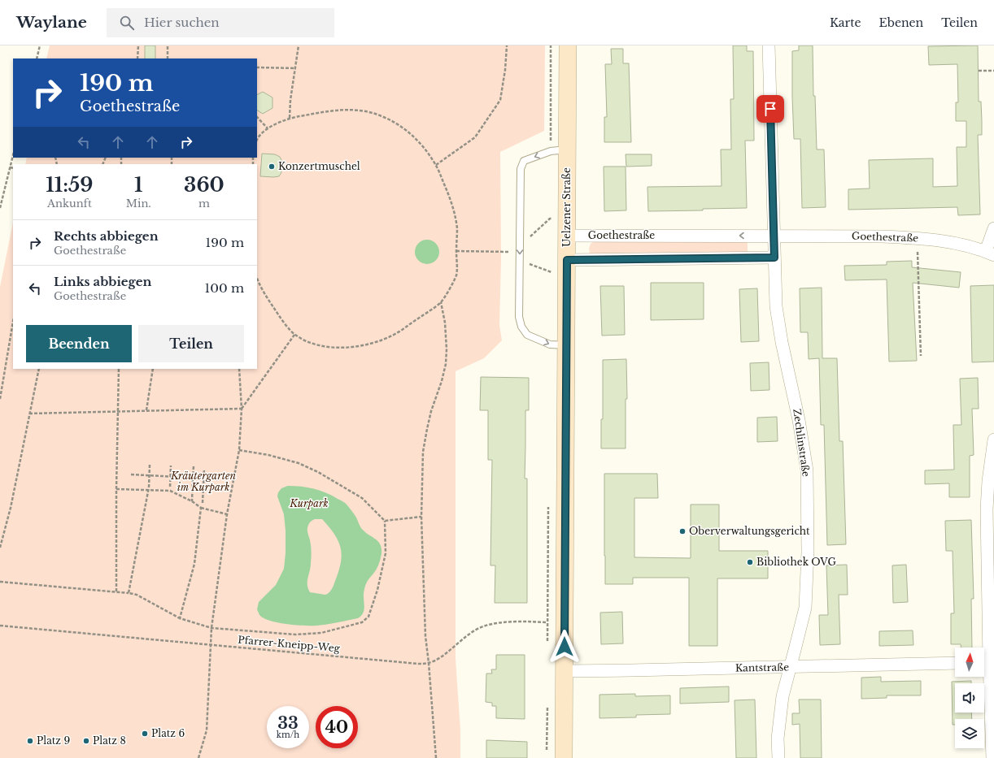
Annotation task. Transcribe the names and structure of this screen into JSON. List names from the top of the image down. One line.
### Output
{"streets":{"street":["Uelzener Straße","Goethestraße","Zechlinstraße","Kantstraße"],"path":["Pfarrer-Kneipp-Weg"]},"crossings":[["Uelzener Straße","Goethestraße"],["Uelzener Straße","Pfarrer-Kneipp-Weg"],["Uelzener Straße","Kantstraße"],["Zechlinstraße","Kantstraße"]],"parks":["Kräutergarten im Kurpark","Kurpark"],"places":["Konzertmuschel","Oberverwaltungsgericht","Bibliothek OVG","Platz 6","Platz 9","Platz 8"],"north":"top","page":{"header":"Waylane","search":"Hier suchen","nav":["Karte","Ebenen","Teilen"],"turn":["190 m","Goethestraße"],"eta":["11:59","Ankunft","1","Min.","360","m"],"list":[{"name":"Rechts abbiegen","note":"Goethestraße","value":"190 m"},{"name":"Links abbiegen","note":"Goethestraße","value":"100 m"}],"buttons":["Beenden","Teilen"],"speed":"33 km/h","limit":"40"}}
